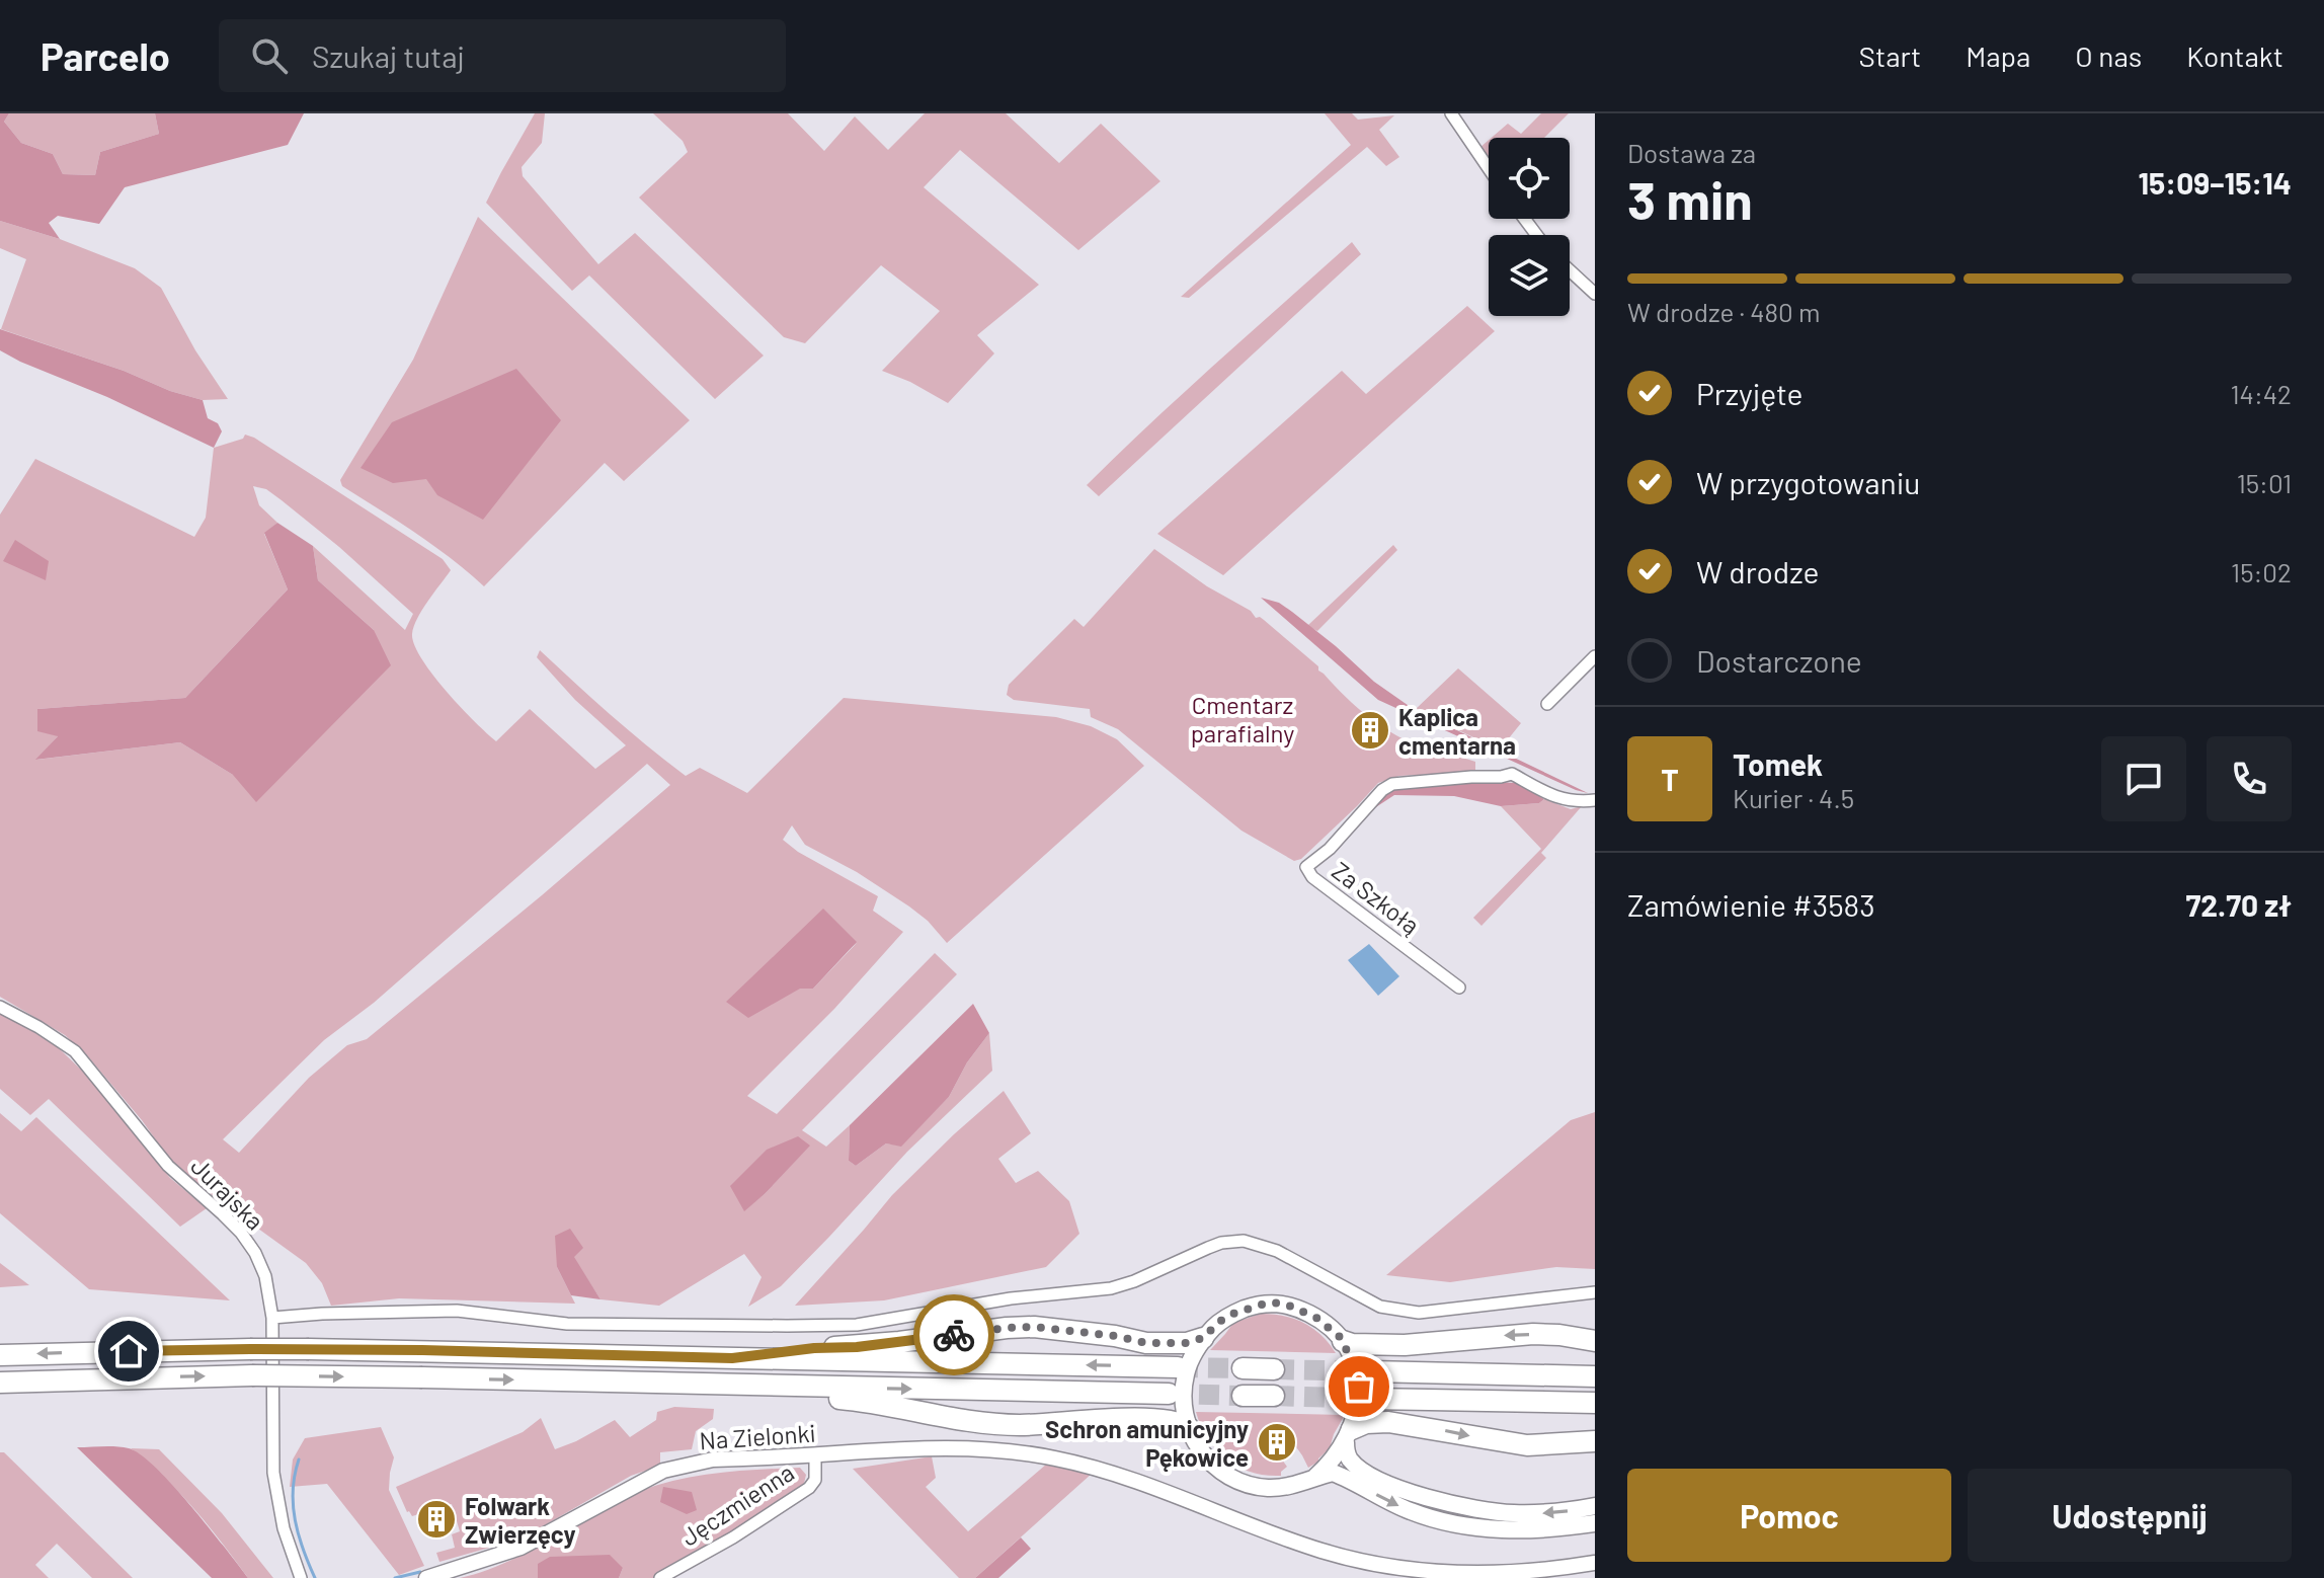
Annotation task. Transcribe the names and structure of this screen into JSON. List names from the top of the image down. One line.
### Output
{"streets":{"street":["Za Szkołą","Jurajska","Na Zielonki","Jęczmienna"]},"crossings":[["Na Zielonki","Jęczmienna"]],"parks":["Cmentarz parafialny"],"places":{"building":["Kaplica cmentarna","Schron amunicyjny Pękowice","Folwark Zwierzęcy"]},"page":{"header":"Parcelo","search":"Szukaj tutaj","nav":["Start","Mapa","O nas","Kontakt"],"heading":["3 min","Dostawa za","15:09–15:14"],"panel":["Tomek","Kurier · 4.5","Zamówienie #3583","72.70 zł"],"bar":"W drodze · 480 m","list":[["Przyjęte","14:42"],["W przygotowaniu","15:01"],["W drodze","15:02"],"Dostarczone"],"round":"T","buttons":["Pomoc","Udostępnij"]}}
